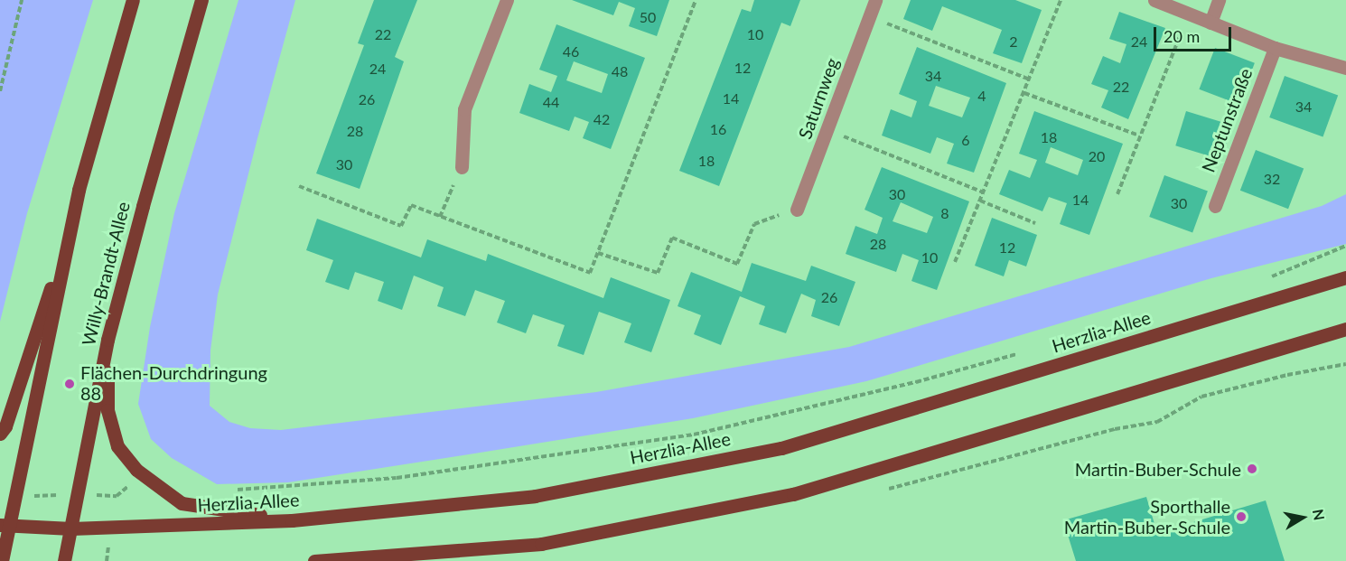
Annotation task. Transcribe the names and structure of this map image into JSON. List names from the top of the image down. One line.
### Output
{"streets":{"main road":["Willy-Brandt-Allee","Herzlia-Allee"],"street":["Saturnweg","Neptunstraße"]},"crossings":[["Willy-Brandt-Allee","Herzlia-Allee"]],"places":["Flächen-Durchdringung 88","Martin-Buber-Schule","Sporthalle Martin-Buber-Schule"],"house_numbers":["50","22","10","2","24","46","12","24","48","34","22","4","14","26","44","34","42","16","28","18","6","20","18","30","32","30","14","30","8","28","12","10","26"],"scale_bar":"20 m","north":"right"}
